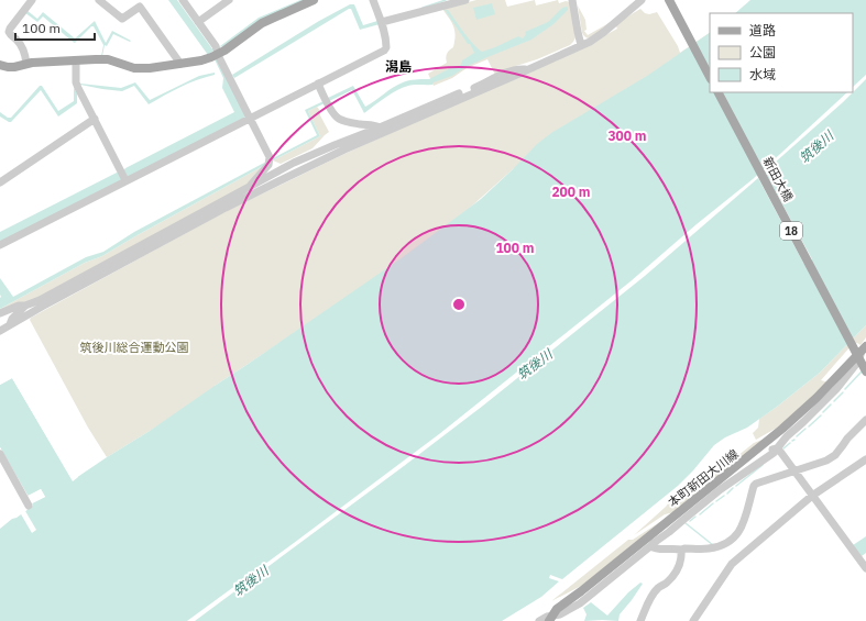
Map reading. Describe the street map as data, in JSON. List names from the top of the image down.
{
  "streets": {
    "main road": ["新田大橋", "18", "本町新田大川線"]
  },
  "districts": ["潟島"],
  "water": ["筑後川"],
  "parks": ["筑後川総合運動公園"],
  "legend": ["道路", "公園", "水域"],
  "scale_bar": "100 m",
  "rings": ["300 m", "200 m", "100 m"]
}
